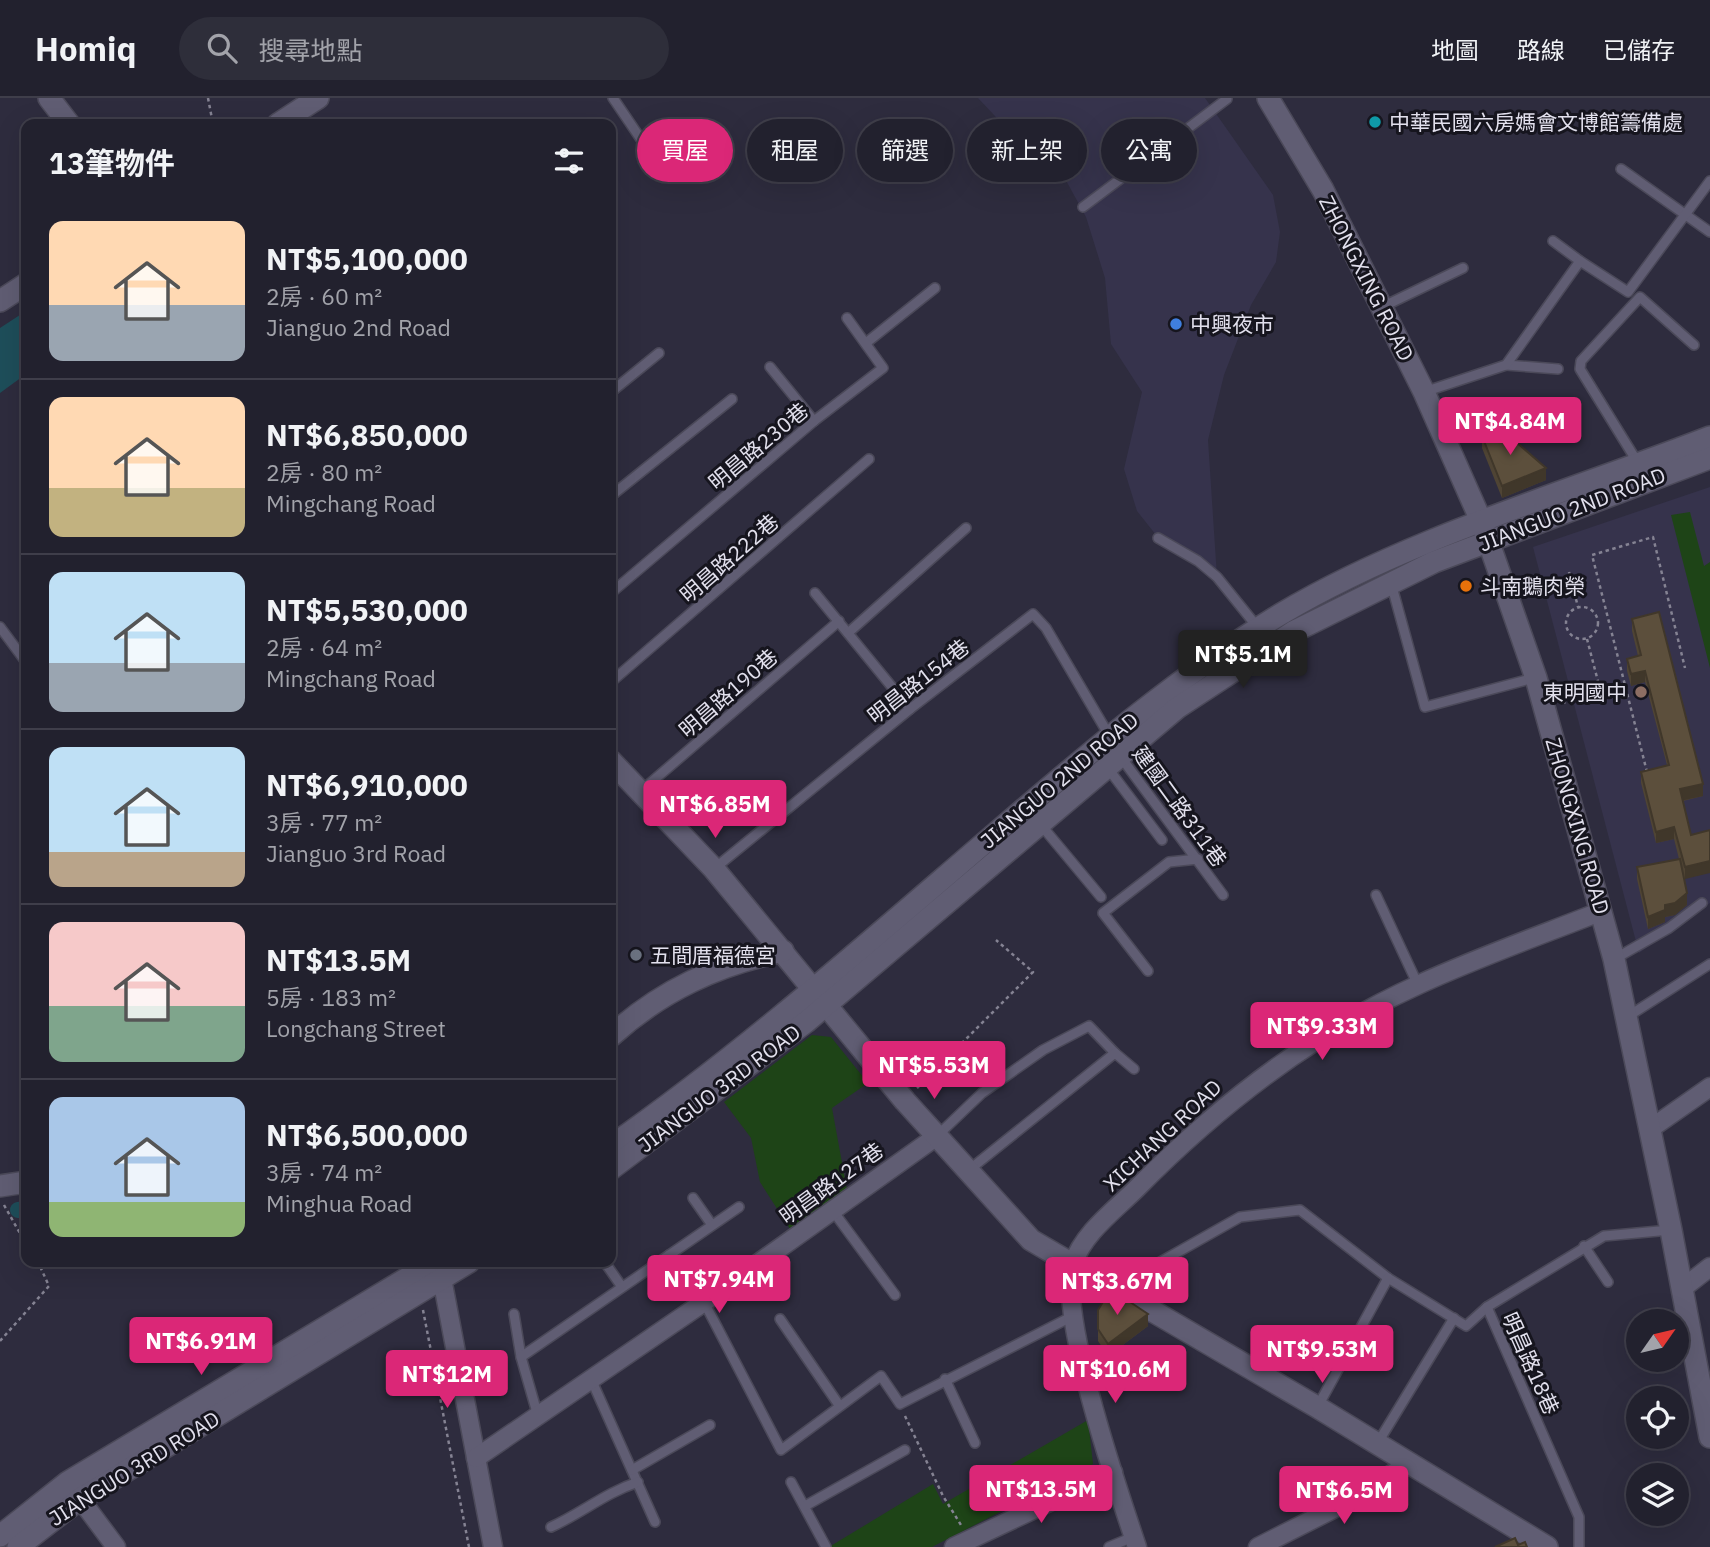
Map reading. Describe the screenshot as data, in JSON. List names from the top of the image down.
{
  "streets": {
    "street": [
      "ZHONGXING ROAD",
      "JIANGUO 2ND ROAD",
      "JIANGUO 3RD ROAD",
      "XICHANG ROAD",
      "明昌路127巷"
    ],
    "lane": [
      "明昌路230巷",
      "明昌路222巷",
      "明昌路154巷",
      "明昌路190巷",
      "建國二路311巷",
      "明昌路18巷"
    ]
  },
  "crossings": [
    ["ZHONGXING ROAD", "JIANGUO 2ND ROAD"],
    ["ZHONGXING ROAD", "XICHANG ROAD"],
    ["ZHONGXING ROAD", "明昌路18巷"],
    ["JIANGUO 2ND ROAD", "明昌路154巷"],
    ["JIANGUO 2ND ROAD", "建國二路311巷"],
    ["JIANGUO 2ND ROAD", "JIANGUO 3RD ROAD"],
    ["明昌路154巷", "建國二路311巷"]
  ],
  "places": [
    "中華民國六房媽會文博館籌備處",
    "中興夜市",
    "斗南鵝肉榮",
    "東明國中",
    "五間厝福德宮"
  ],
  "north": "top right",
  "page": {
    "header": "Homiq",
    "search": "搜尋地點",
    "nav": ["地圖", "路線", "已儲存"],
    "chip": [
      "買屋",
      "租屋",
      "篩選",
      "新上架",
      "公寓"
    ],
    "heading": "13筆物件",
    "list": [
      {
        "name": "NT$5,100,000",
        "note": "2房 · 60 m² · Jianguo 2nd Road"
      },
      {
        "name": "NT$6,850,000",
        "note": "2房 · 80 m² · Mingchang Road"
      },
      {
        "name": "NT$5,530,000",
        "note": "2房 · 64 m² · Mingchang Road"
      },
      {
        "name": "NT$6,910,000",
        "note": "3房 · 77 m² · Jianguo 3rd Road"
      },
      {
        "name": "NT$13.5M",
        "note": "5房 · 183 m² · Longchang Street"
      },
      {
        "name": "NT$6,500,000",
        "note": "3房 · 74 m² · Minghua Road"
      }
    ],
    "price": [
      "NT$4.84M",
      "NT$5.1M",
      "NT$6.85M",
      "NT$9.33M",
      "NT$5.53M",
      "NT$7.94M",
      "NT$3.67M",
      "NT$6.91M",
      "NT$9.53M",
      "NT$10.6M",
      "NT$12M",
      "NT$13.5M",
      "NT$6.5M"
    ]
  }
}
